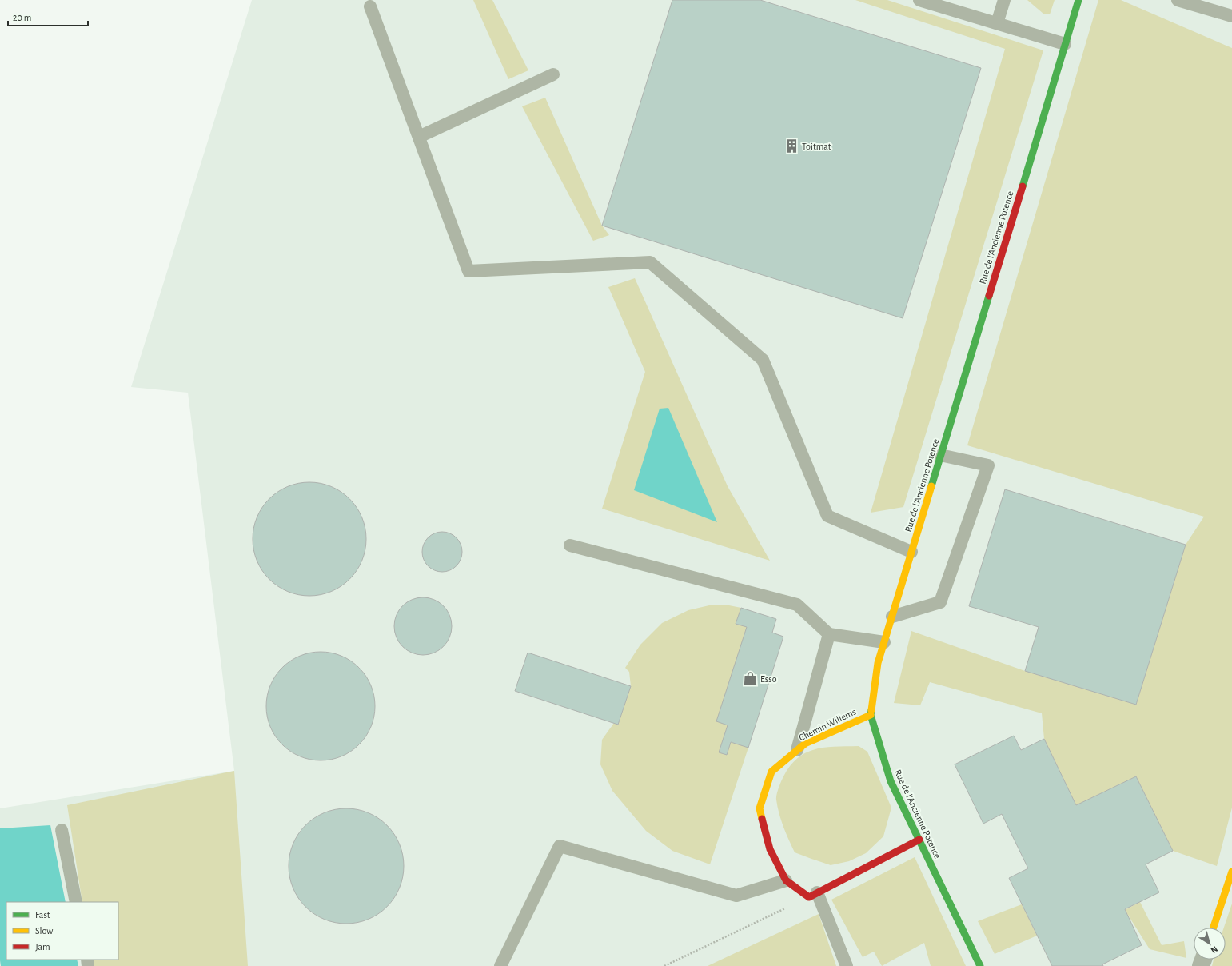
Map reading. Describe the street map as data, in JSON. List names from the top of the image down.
{
  "streets": {
    "street": ["Rue de l'Ancienne Potence", "Chemin Willems"]
  },
  "crossings": [
    ["Rue de l'Ancienne Potence", "Chemin Willems"]
  ],
  "places": {
    "building": ["Toitmat"],
    "shop": ["Esso"]
  },
  "legend": ["Fast", "Slow", "Jam"],
  "scale_bar": "20 m",
  "north": "bottom right"
}
